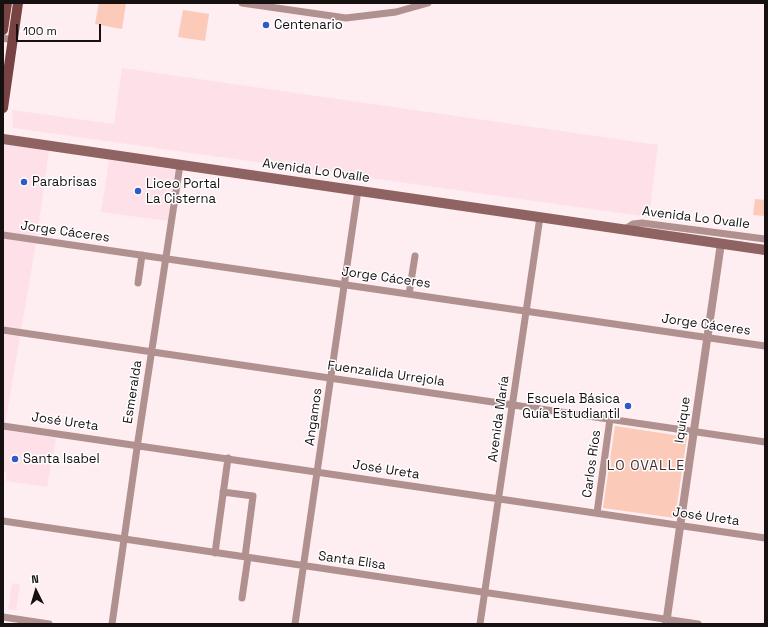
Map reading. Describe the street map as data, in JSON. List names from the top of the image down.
{
  "streets": {
    "main road": ["Avenida Lo Ovalle"],
    "street": [
      "Jorge Cáceres",
      "Fuenzalida Urrejola",
      "Esmeralda",
      "Angamos",
      "Avenida María",
      "Iquique",
      "José Ureta",
      "Carlos Ríos",
      "Santa Elisa"
    ]
  },
  "crossings": [
    ["Avenida Lo Ovalle", "Esmeralda"],
    ["Avenida Lo Ovalle", "Angamos"],
    ["Avenida Lo Ovalle", "Avenida María"],
    ["Avenida Lo Ovalle", "Iquique"],
    ["Jorge Cáceres", "Esmeralda"],
    ["Jorge Cáceres", "Angamos"],
    ["Jorge Cáceres", "Avenida María"],
    ["Jorge Cáceres", "Iquique"],
    ["Fuenzalida Urrejola", "Esmeralda"],
    ["Fuenzalida Urrejola", "Angamos"],
    ["Fuenzalida Urrejola", "Avenida María"],
    ["Fuenzalida Urrejola", "Iquique"],
    ["Fuenzalida Urrejola", "Carlos Ríos"],
    ["Esmeralda", "José Ureta"],
    ["Esmeralda", "Santa Elisa"],
    ["Angamos", "José Ureta"],
    ["Angamos", "Santa Elisa"],
    ["Avenida María", "José Ureta"],
    ["Avenida María", "Santa Elisa"],
    ["Iquique", "José Ureta"],
    ["Iquique", "Santa Elisa"],
    ["José Ureta", "Carlos Ríos"]
  ],
  "districts": ["LO OVALLE"],
  "places": [
    "Centenario",
    "Parabrisas",
    "Liceo Portal La Cisterna",
    "Escuela Básica Guía Estudiantil",
    "Santa Isabel"
  ],
  "scale_bar": "100 m",
  "north": "top"
}
